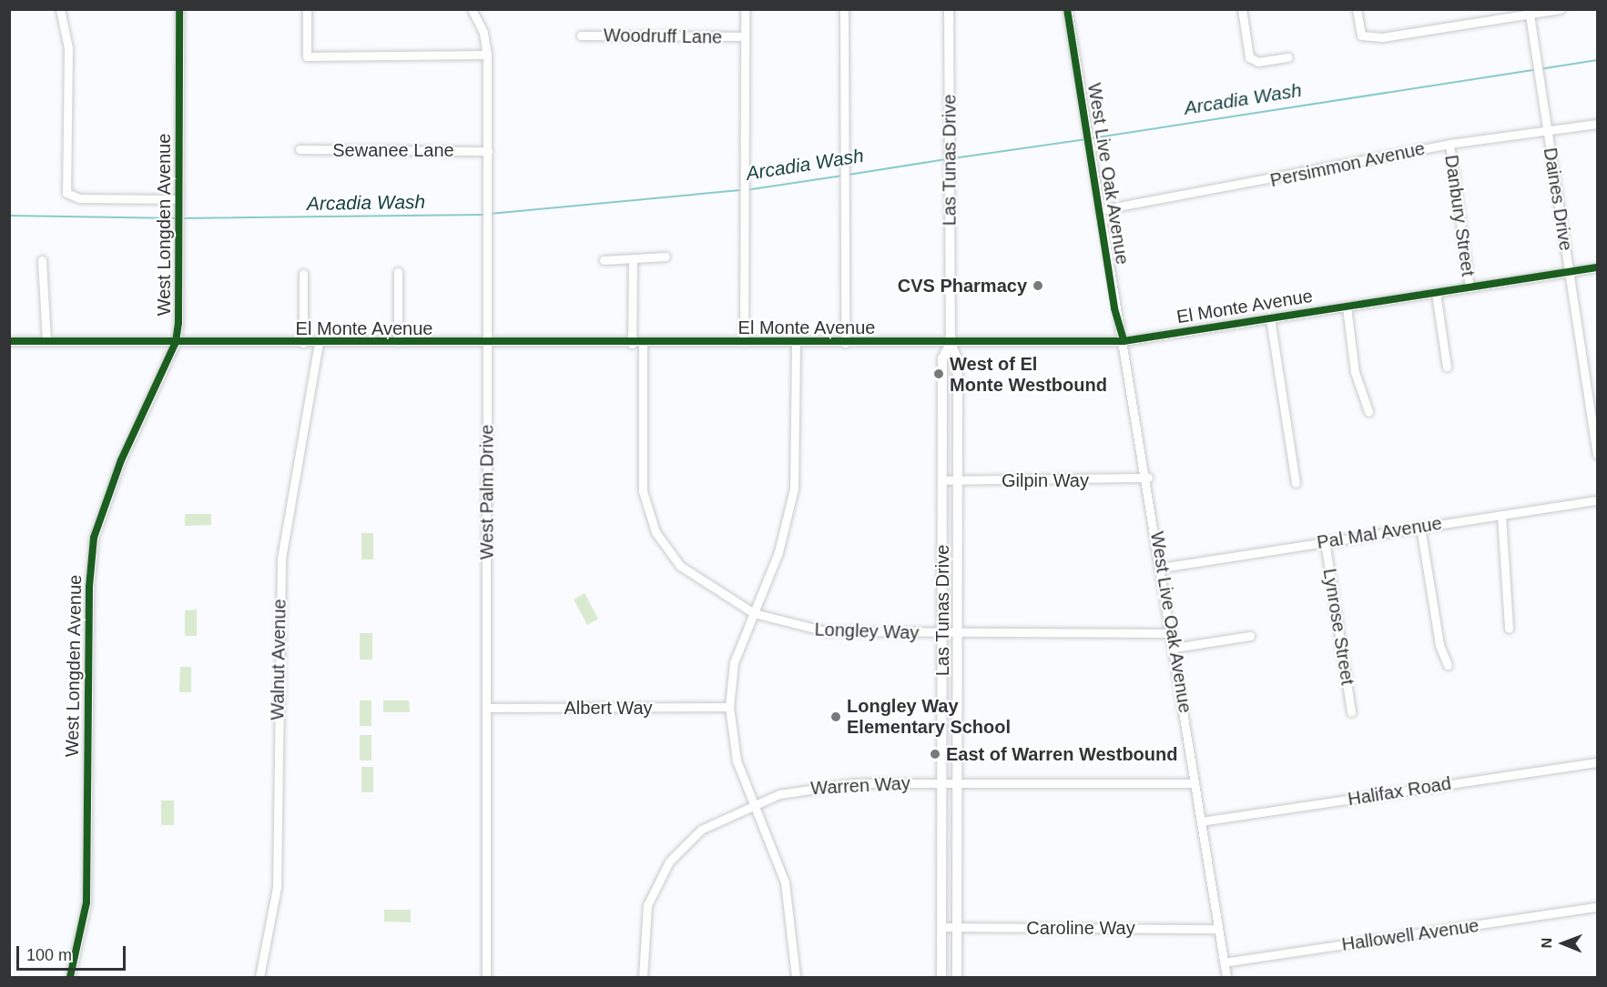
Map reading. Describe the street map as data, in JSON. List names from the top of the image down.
{
  "streets": {
    "main road": ["Las Tunas Drive"],
    "street": [
      "Woodruff Lane",
      "Sewanee Lane",
      "Persimmon Avenue",
      "West Live Oak Avenue",
      "Daines Drive",
      "Danbury Street",
      "West Longden Avenue",
      "El Monte Avenue",
      "Gilpin Way",
      "West Palm Drive",
      "Pal Mal Avenue",
      "Lynrose Street",
      "Longley Way",
      "Walnut Avenue",
      "Albert Way",
      "Warren Way",
      "Halifax Road",
      "Caroline Way",
      "Hallowell Avenue"
    ]
  },
  "crossings": [
    ["Sewanee Lane", "West Palm Drive"],
    ["Las Tunas Drive", "El Monte Avenue"],
    ["Las Tunas Drive", "Gilpin Way"],
    ["Las Tunas Drive", "Longley Way"],
    ["Las Tunas Drive", "Warren Way"],
    ["Las Tunas Drive", "Caroline Way"],
    ["Persimmon Avenue", "West Live Oak Avenue"],
    ["Persimmon Avenue", "Daines Drive"],
    ["Persimmon Avenue", "Danbury Street"],
    ["West Live Oak Avenue", "El Monte Avenue"],
    ["West Live Oak Avenue", "Gilpin Way"],
    ["West Live Oak Avenue", "Pal Mal Avenue"],
    ["West Live Oak Avenue", "Longley Way"],
    ["West Live Oak Avenue", "Warren Way"],
    ["West Live Oak Avenue", "Halifax Road"],
    ["West Live Oak Avenue", "Caroline Way"],
    ["West Live Oak Avenue", "Hallowell Avenue"],
    ["Daines Drive", "El Monte Avenue"],
    ["Danbury Street", "El Monte Avenue"],
    ["West Longden Avenue", "El Monte Avenue"],
    ["El Monte Avenue", "West Palm Drive"],
    ["El Monte Avenue", "Longley Way"],
    ["El Monte Avenue", "Walnut Avenue"],
    ["West Palm Drive", "Albert Way"],
    ["Pal Mal Avenue", "Lynrose Street"]
  ],
  "water": ["Arcadia Wash"],
  "places": [
    "CVS Pharmacy",
    "West of El Monte Westbound",
    "Longley Way Elementary School",
    "East of Warren Westbound"
  ],
  "scale_bar": "100 m",
  "north": "left"
}
